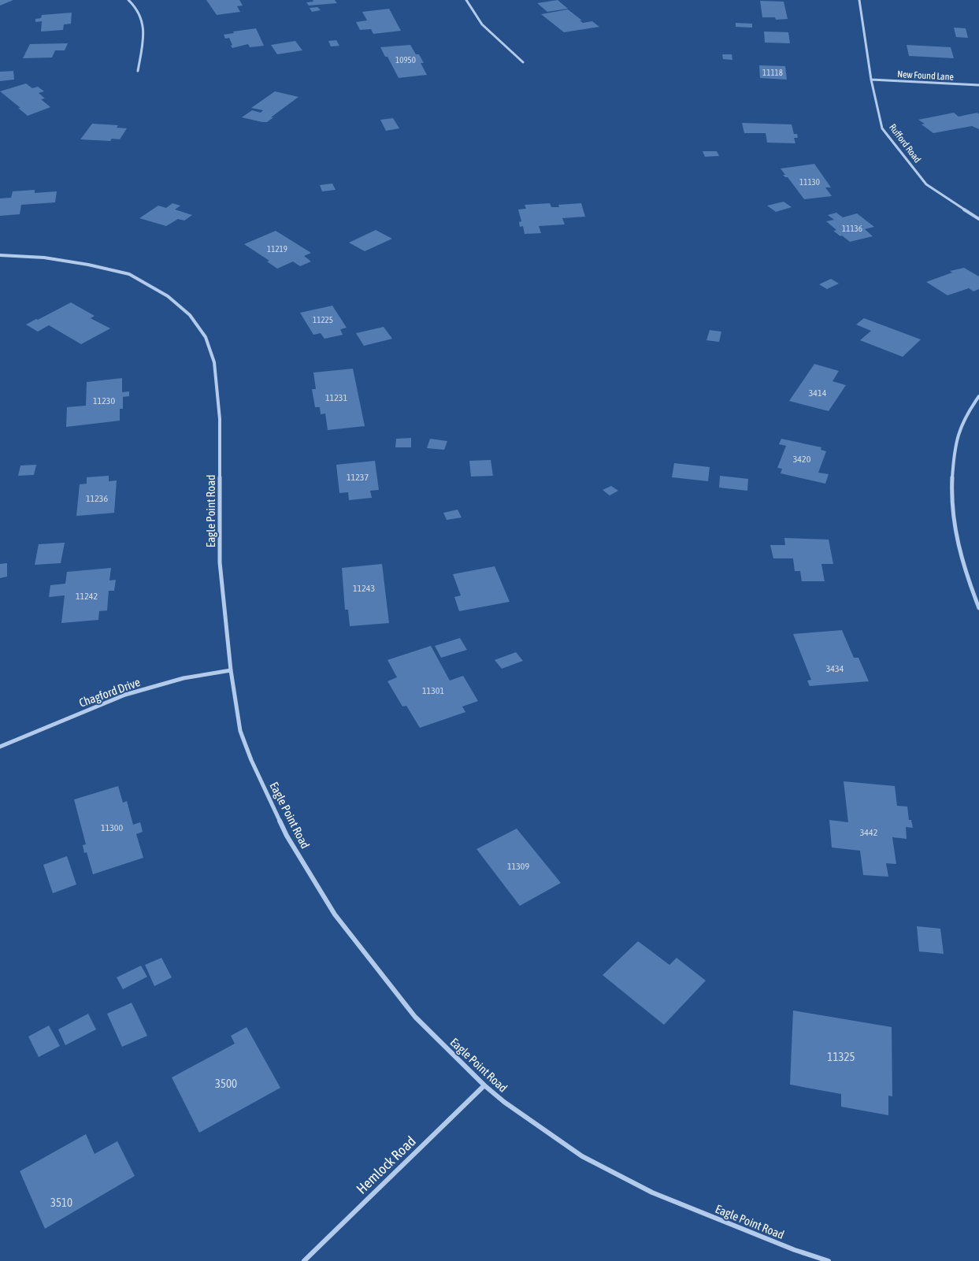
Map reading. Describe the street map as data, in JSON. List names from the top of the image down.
{
  "streets": {
    "street": [
      "New Found Lane",
      "Rufford Road",
      "Eagle Point Road",
      "Chagford Drive",
      "Hemlock Road"
    ]
  },
  "crossings": [
    ["New Found Lane", "Rufford Road"],
    ["Eagle Point Road", "Chagford Drive"],
    ["Eagle Point Road", "Hemlock Road"]
  ],
  "house_numbers": [
    "10950",
    "11118",
    "11130",
    "11136",
    "11219",
    "11225",
    "3414",
    "11231",
    "11230",
    "3420",
    "11237",
    "11236",
    "11243",
    "11242",
    "3434",
    "11301",
    "11300",
    "3442",
    "11309",
    "11325",
    "3500",
    "3510"
  ]
}
